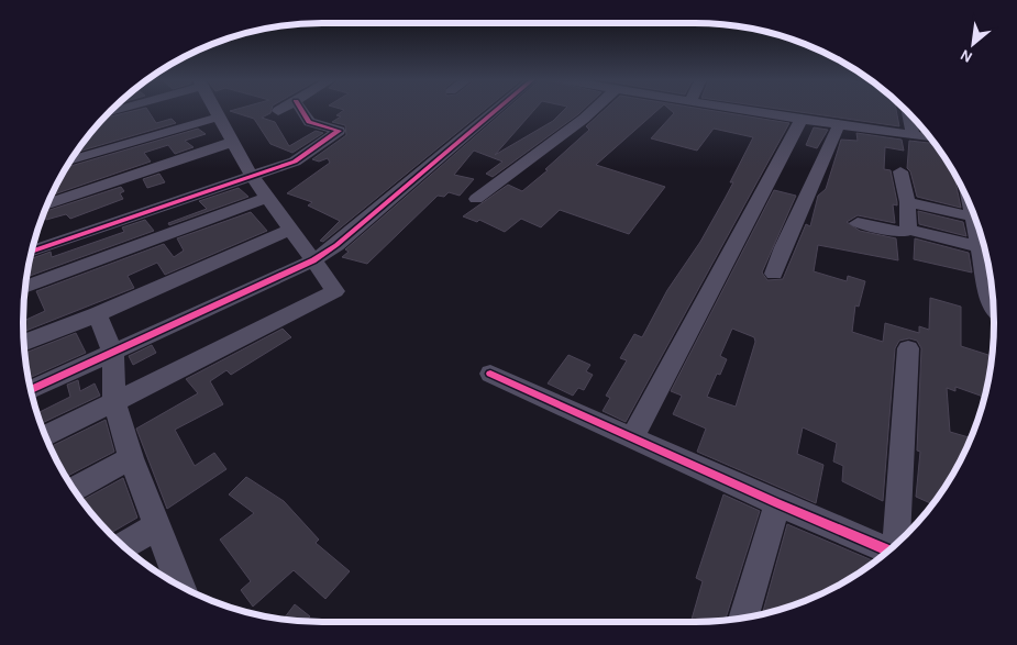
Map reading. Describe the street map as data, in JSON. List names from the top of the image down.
{
  "north": "bottom left"
}
